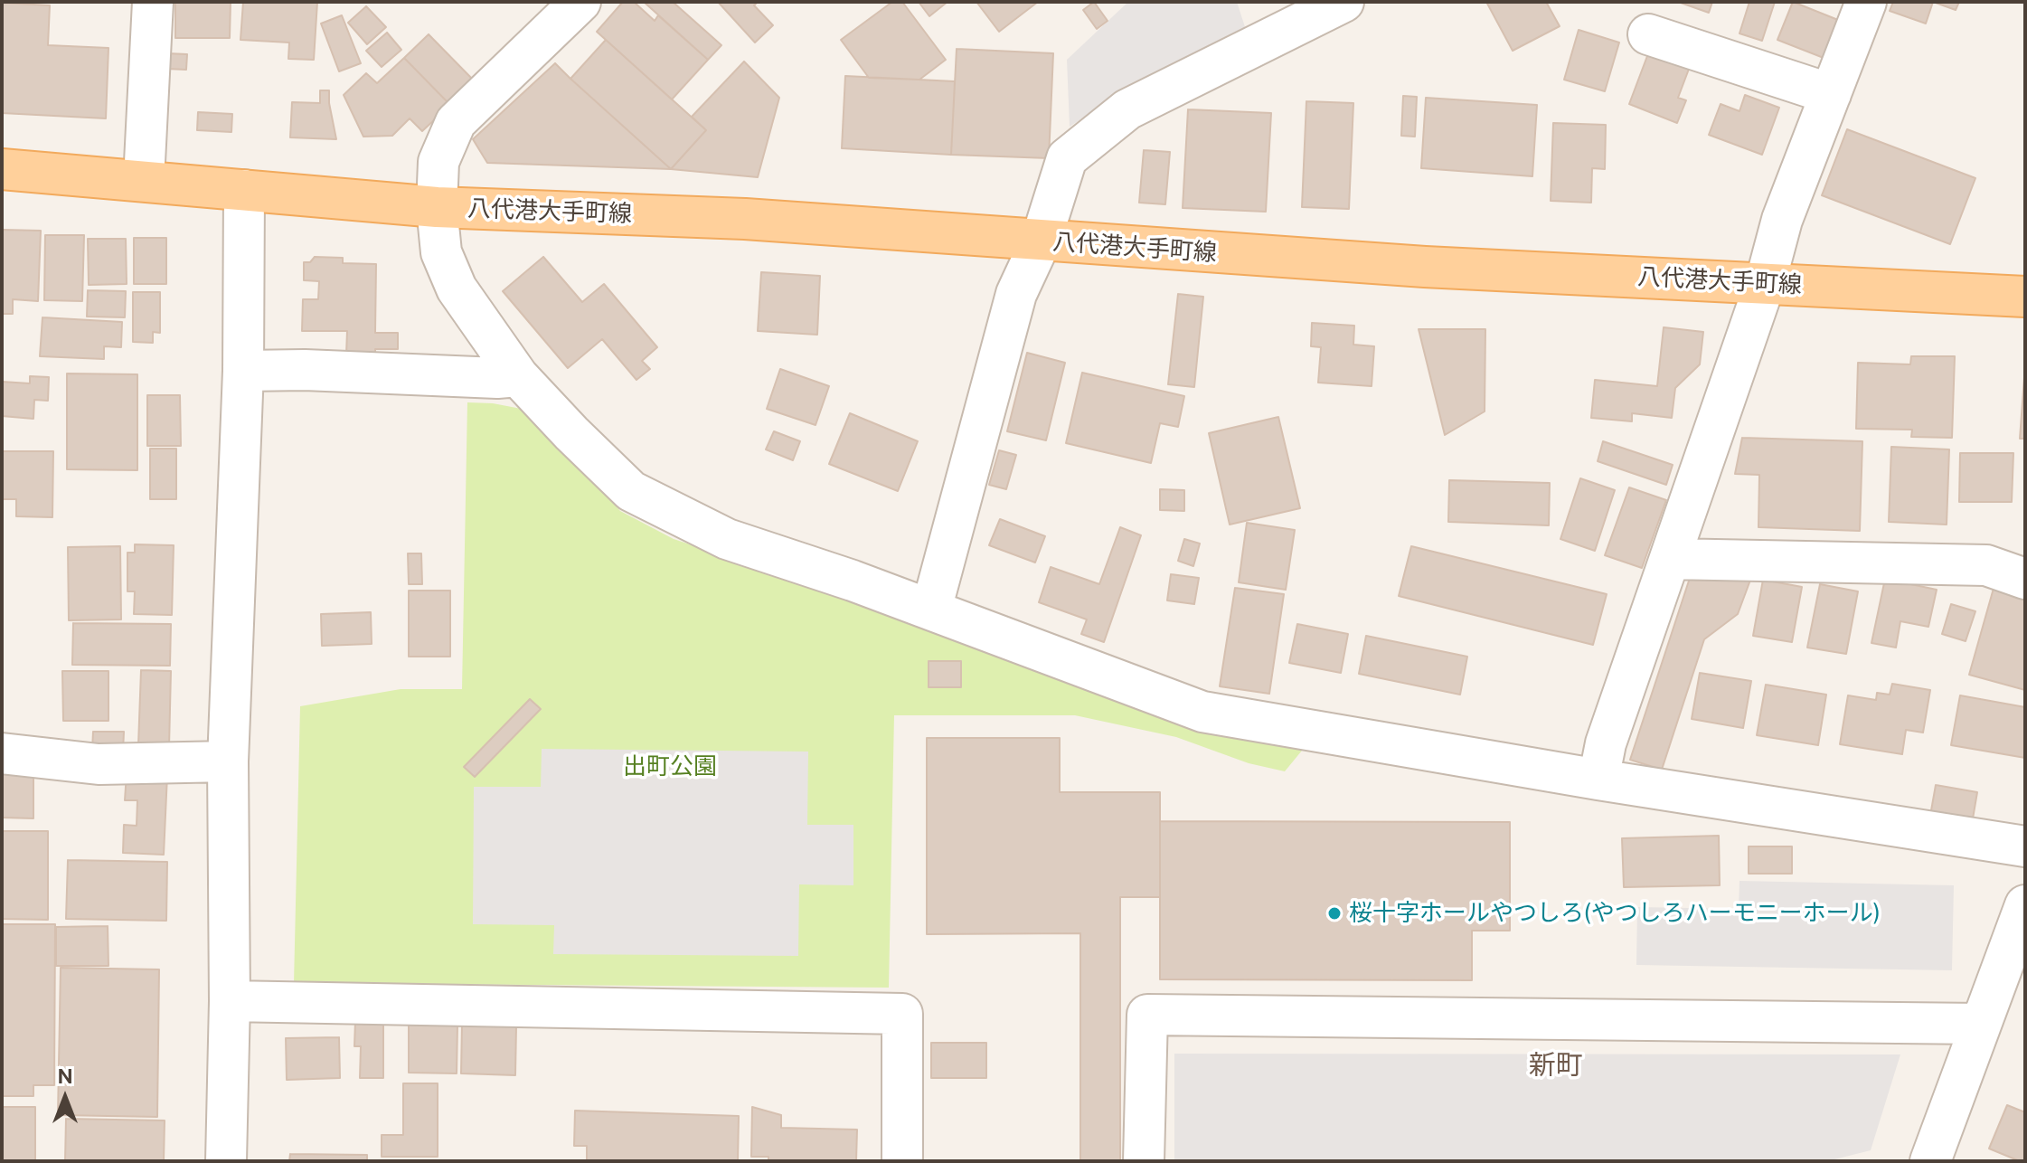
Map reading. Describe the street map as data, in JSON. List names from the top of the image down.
{
  "streets": {
    "main road": ["八代港大手町線"]
  },
  "districts": ["新町"],
  "parks": ["出町公園"],
  "places": ["桜十字ホールやつしろ(やつしろハーモニーホール)"],
  "north": "top"
}
